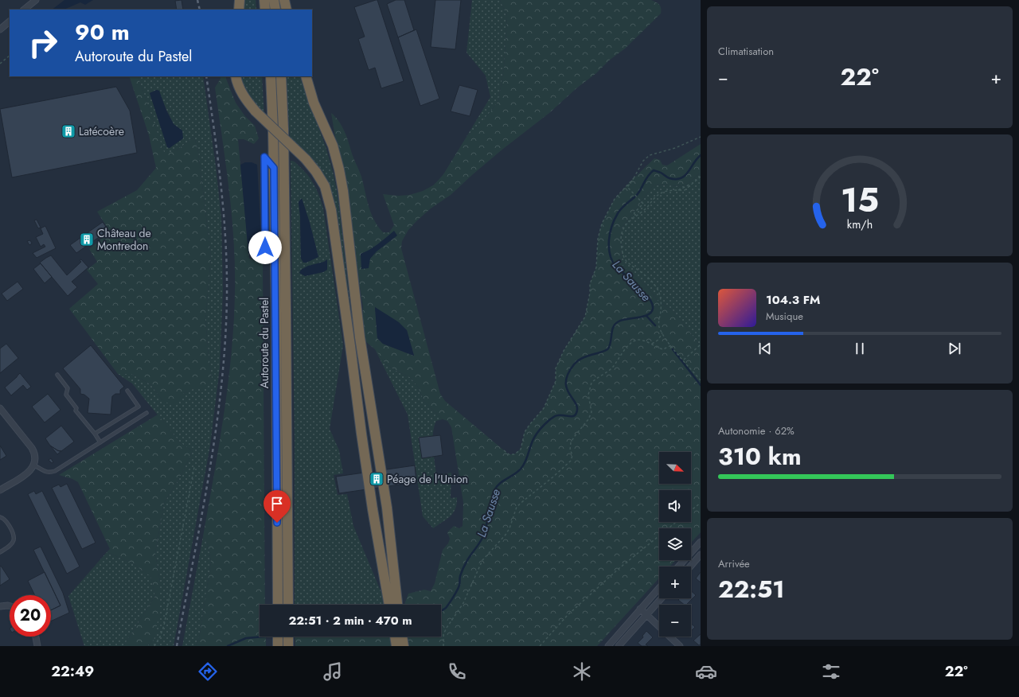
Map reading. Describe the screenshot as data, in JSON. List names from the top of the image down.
{
  "streets": {
    "highway": ["Autoroute du Pastel"]
  },
  "water": ["La Sausse"],
  "places": {
    "building": ["Latécoère", "Château de Montredon", "Péage de l'Union"]
  },
  "north": "bottom right",
  "page": {
    "tile": [
      "Climatisation",
      ["Autonomie · 62%", "310 km"],
      ["Arrivée", "22:51"]
    ],
    "turn": ["90 m", "Autoroute du Pastel"],
    "heat": ["−", "22°", "+"],
    "song": ["104.3 FM", "Musique"],
    "map_buttons": ["+", "−"],
    "limit": "20",
    "trip": "22:51 · 2 min · 470 m",
    "tabs": ["22:49", "22°"],
    "gauge": ["15", "km/h"]
  }
}
